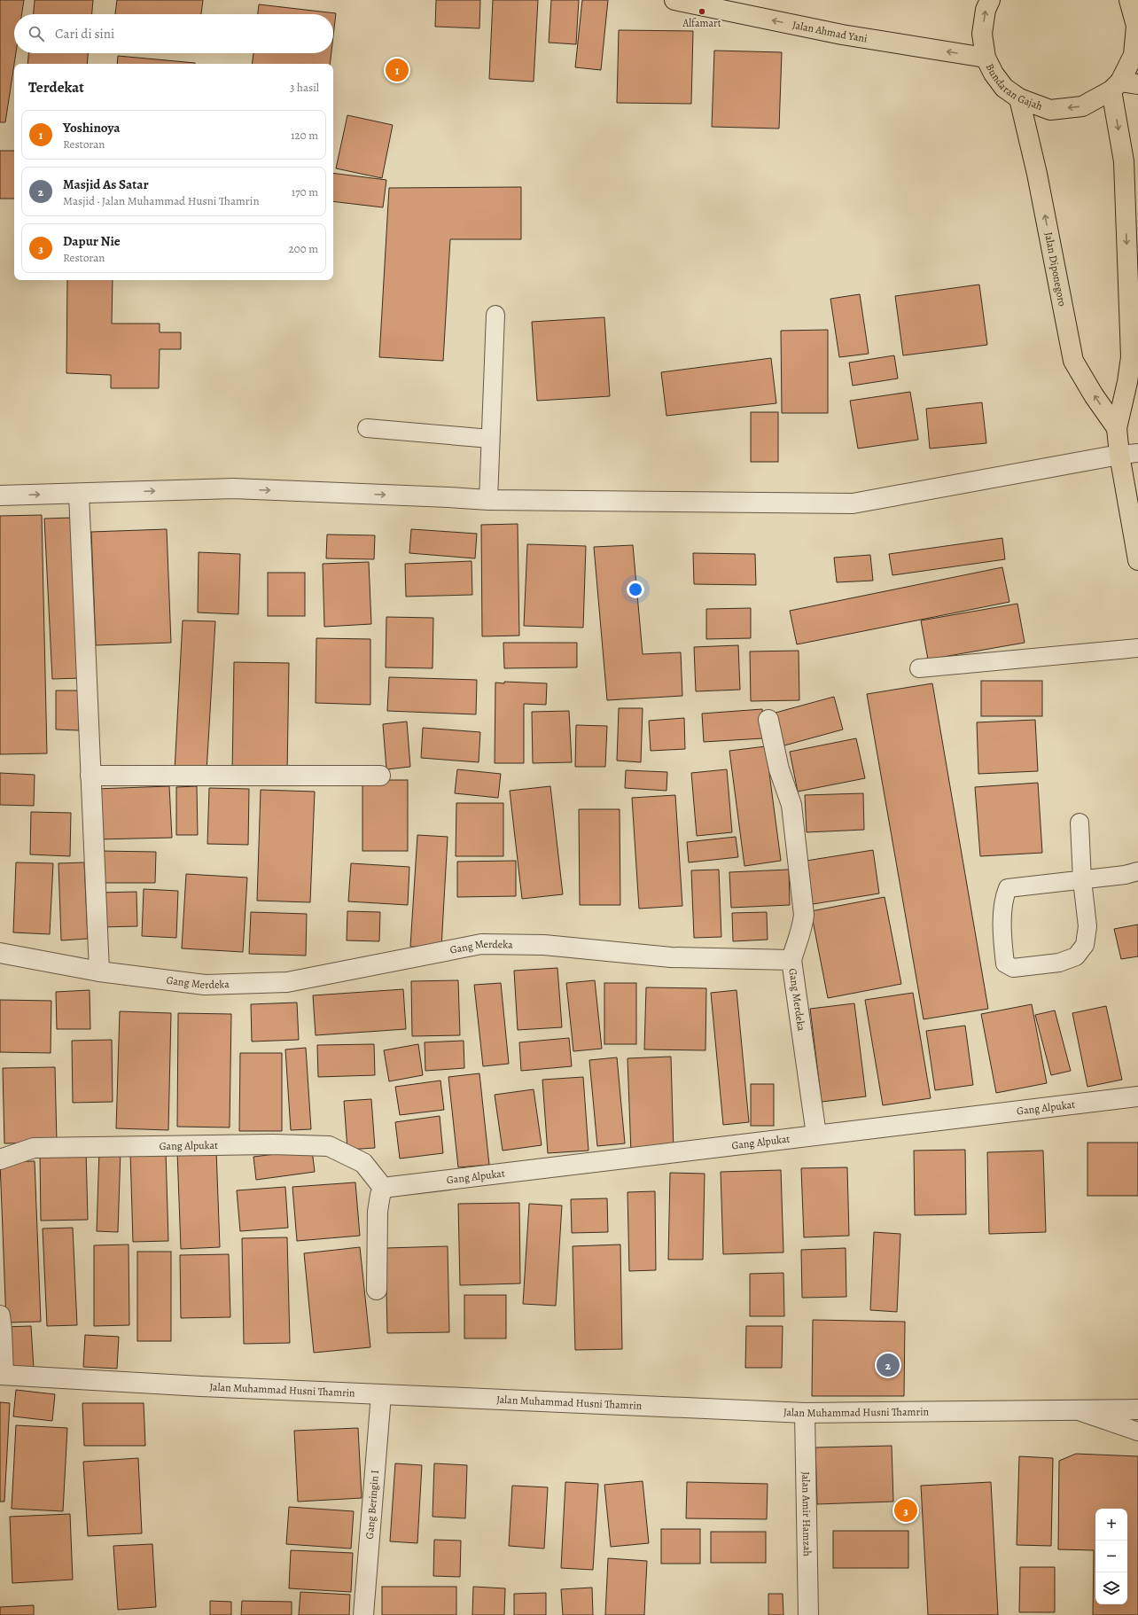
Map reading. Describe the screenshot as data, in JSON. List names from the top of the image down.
{
  "streets": {
    "main road": ["Jalan Ahmad Yani", "Bundaran Gajah", "Jalan Diponegoro"],
    "street": [
      "Gang Merdeka",
      "Gang Alpukat",
      "Jalan Muhammad Husni Thamrin",
      "Gang Beringin I",
      "Jalan Amir Hamzah"
    ]
  },
  "crossings": [
    ["Jalan Ahmad Yani", "Bundaran Gajah"],
    ["Bundaran Gajah", "Jalan Diponegoro"],
    ["Gang Merdeka", "Gang Alpukat"],
    ["Jalan Muhammad Husni Thamrin", "Gang Beringin I"],
    ["Jalan Muhammad Husni Thamrin", "Jalan Amir Hamzah"]
  ],
  "one_way": ["Jalan Ahmad Yani"],
  "places": ["Alfamart"],
  "page": {
    "search": "Cari di sini",
    "pins": ["1", "2", "3"],
    "heading": ["Terdekat", "3 hasil"],
    "list": [
      {
        "mark": "1",
        "name": "Yoshinoya",
        "note": "Restoran",
        "value": "120 m"
      },
      {
        "mark": "2",
        "name": "Masjid As Satar",
        "note": "Masjid · Jalan Muhammad Husni Thamrin",
        "value": "170 m"
      },
      {
        "mark": "3",
        "name": "Dapur Nie",
        "note": "Restoran",
        "value": "200 m"
      }
    ],
    "map_buttons": ["+", "−"]
  }
}
